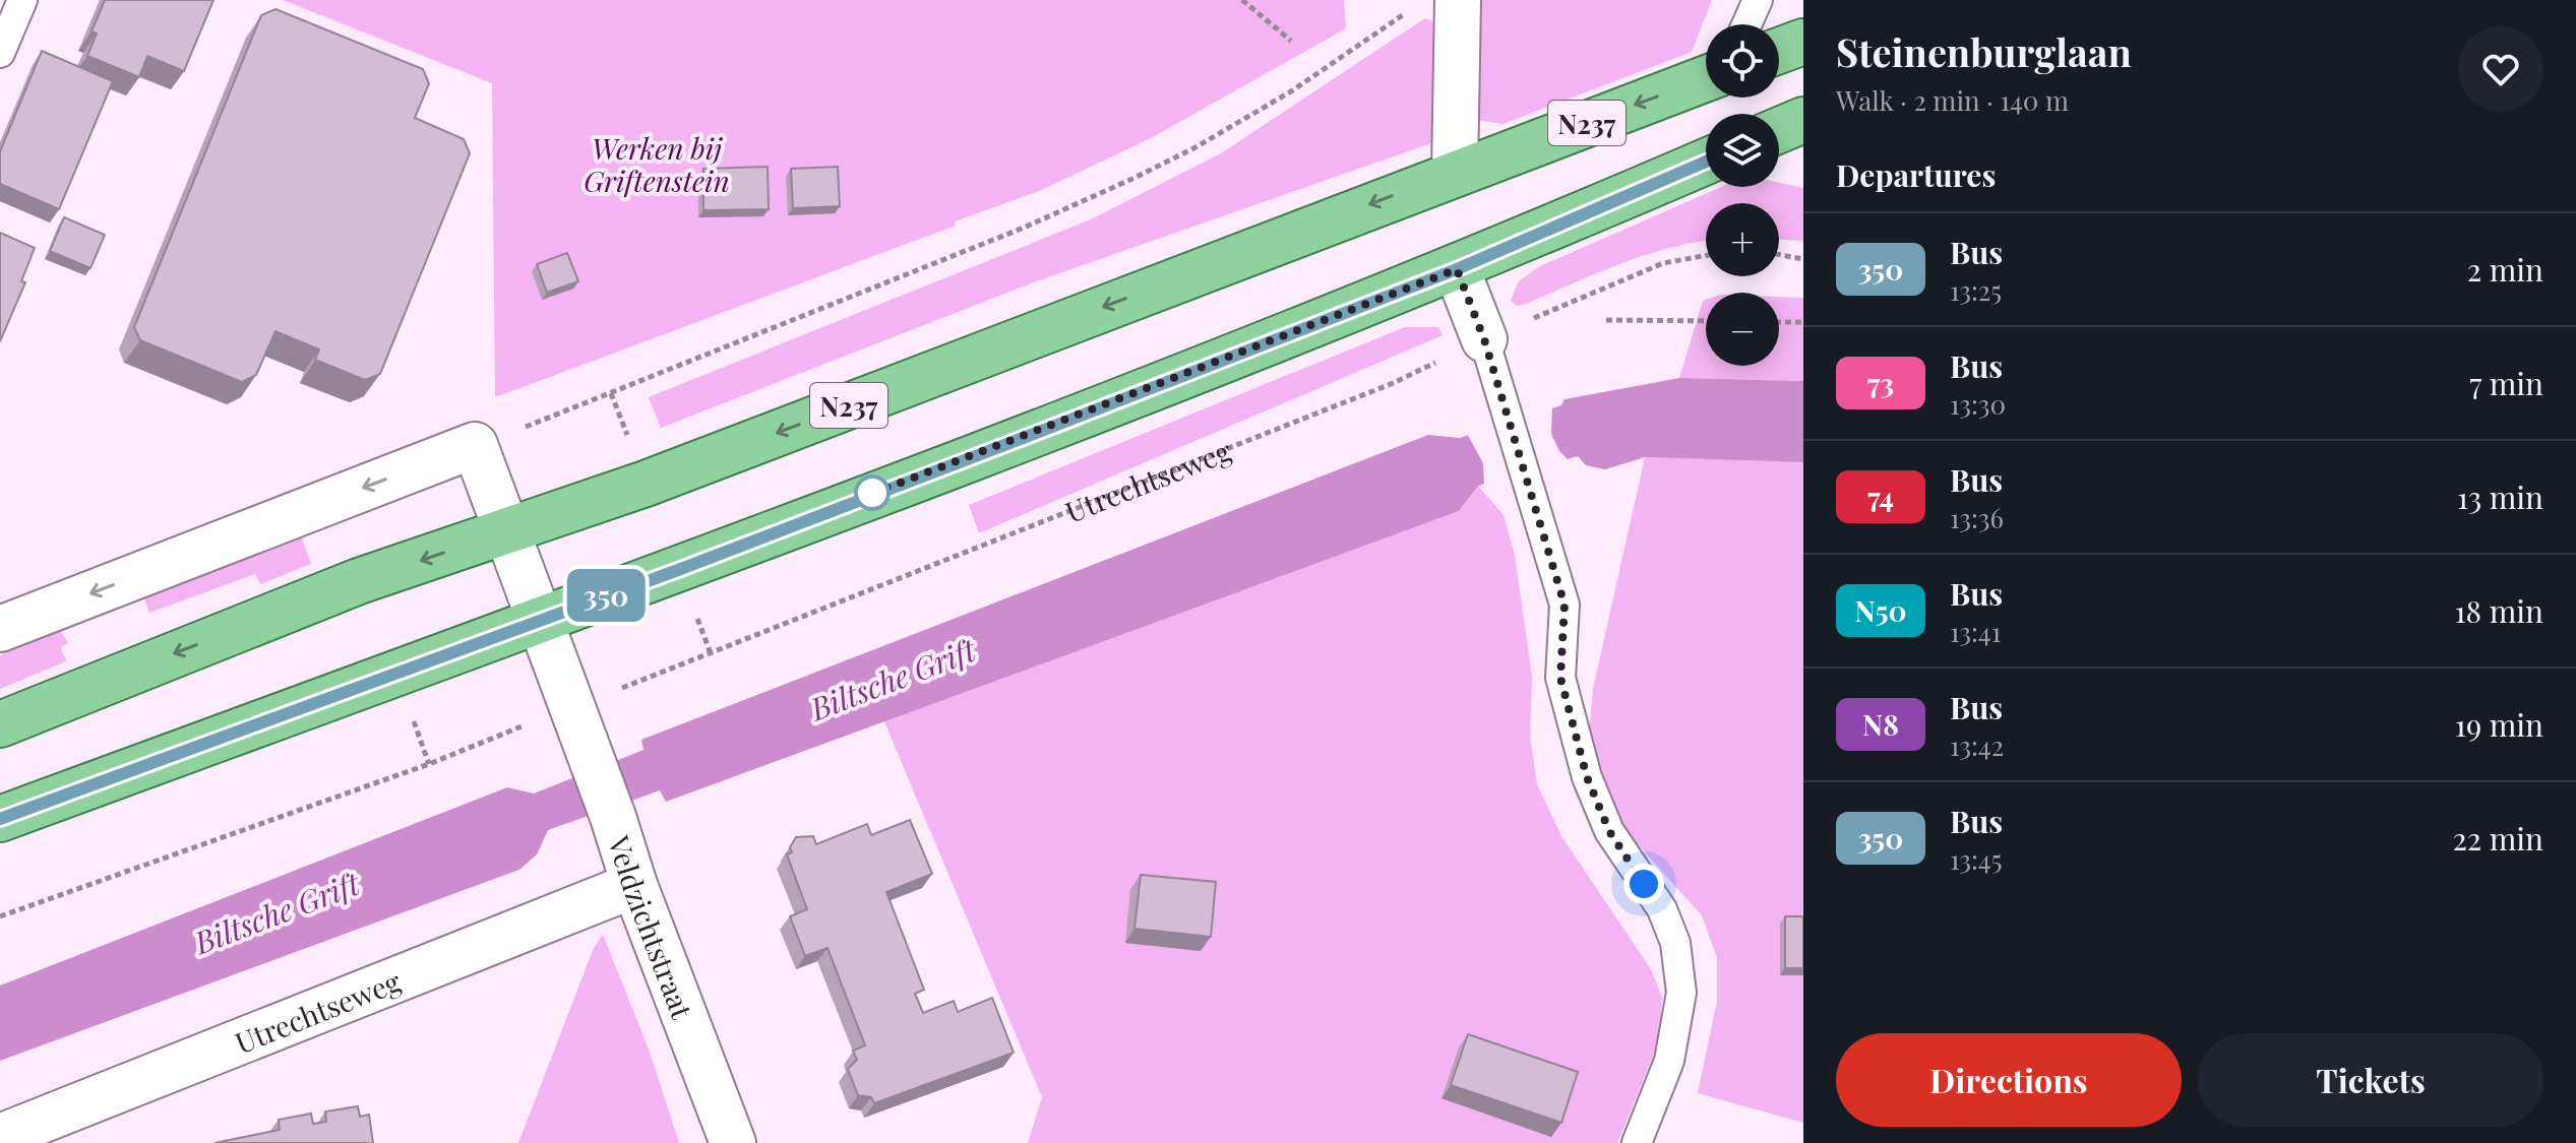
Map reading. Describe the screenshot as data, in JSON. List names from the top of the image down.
{
  "streets": {
    "main road": ["N237"],
    "street": ["Utrechtseweg", "Veldzichtstraat"]
  },
  "crossings": [
    ["Utrechtseweg", "Veldzichtstraat"]
  ],
  "water": ["Biltsche Grift"],
  "parks": ["Werken bij Griftenstein"],
  "lines": ["bus line 350"],
  "page": {
    "on_map": "350",
    "heading": [
      ["Steinenburglaan", "Walk · 2 min · 140 m"],
      "Departures"
    ],
    "map_buttons": ["+", "−"],
    "list": [
      {
        "mark": "350",
        "name": "Bus",
        "note": "13:25",
        "value": "2 min"
      },
      {
        "mark": "73",
        "name": "Bus",
        "note": "13:30",
        "value": "7 min"
      },
      {
        "mark": "74",
        "name": "Bus",
        "note": "13:36",
        "value": "13 min"
      },
      {
        "mark": "N50",
        "name": "Bus",
        "note": "13:41",
        "value": "18 min"
      },
      {
        "mark": "N8",
        "name": "Bus",
        "note": "13:42",
        "value": "19 min"
      },
      {
        "mark": "350",
        "name": "Bus",
        "note": "13:45",
        "value": "22 min"
      }
    ],
    "buttons": ["Directions", "Tickets"]
  }
}
